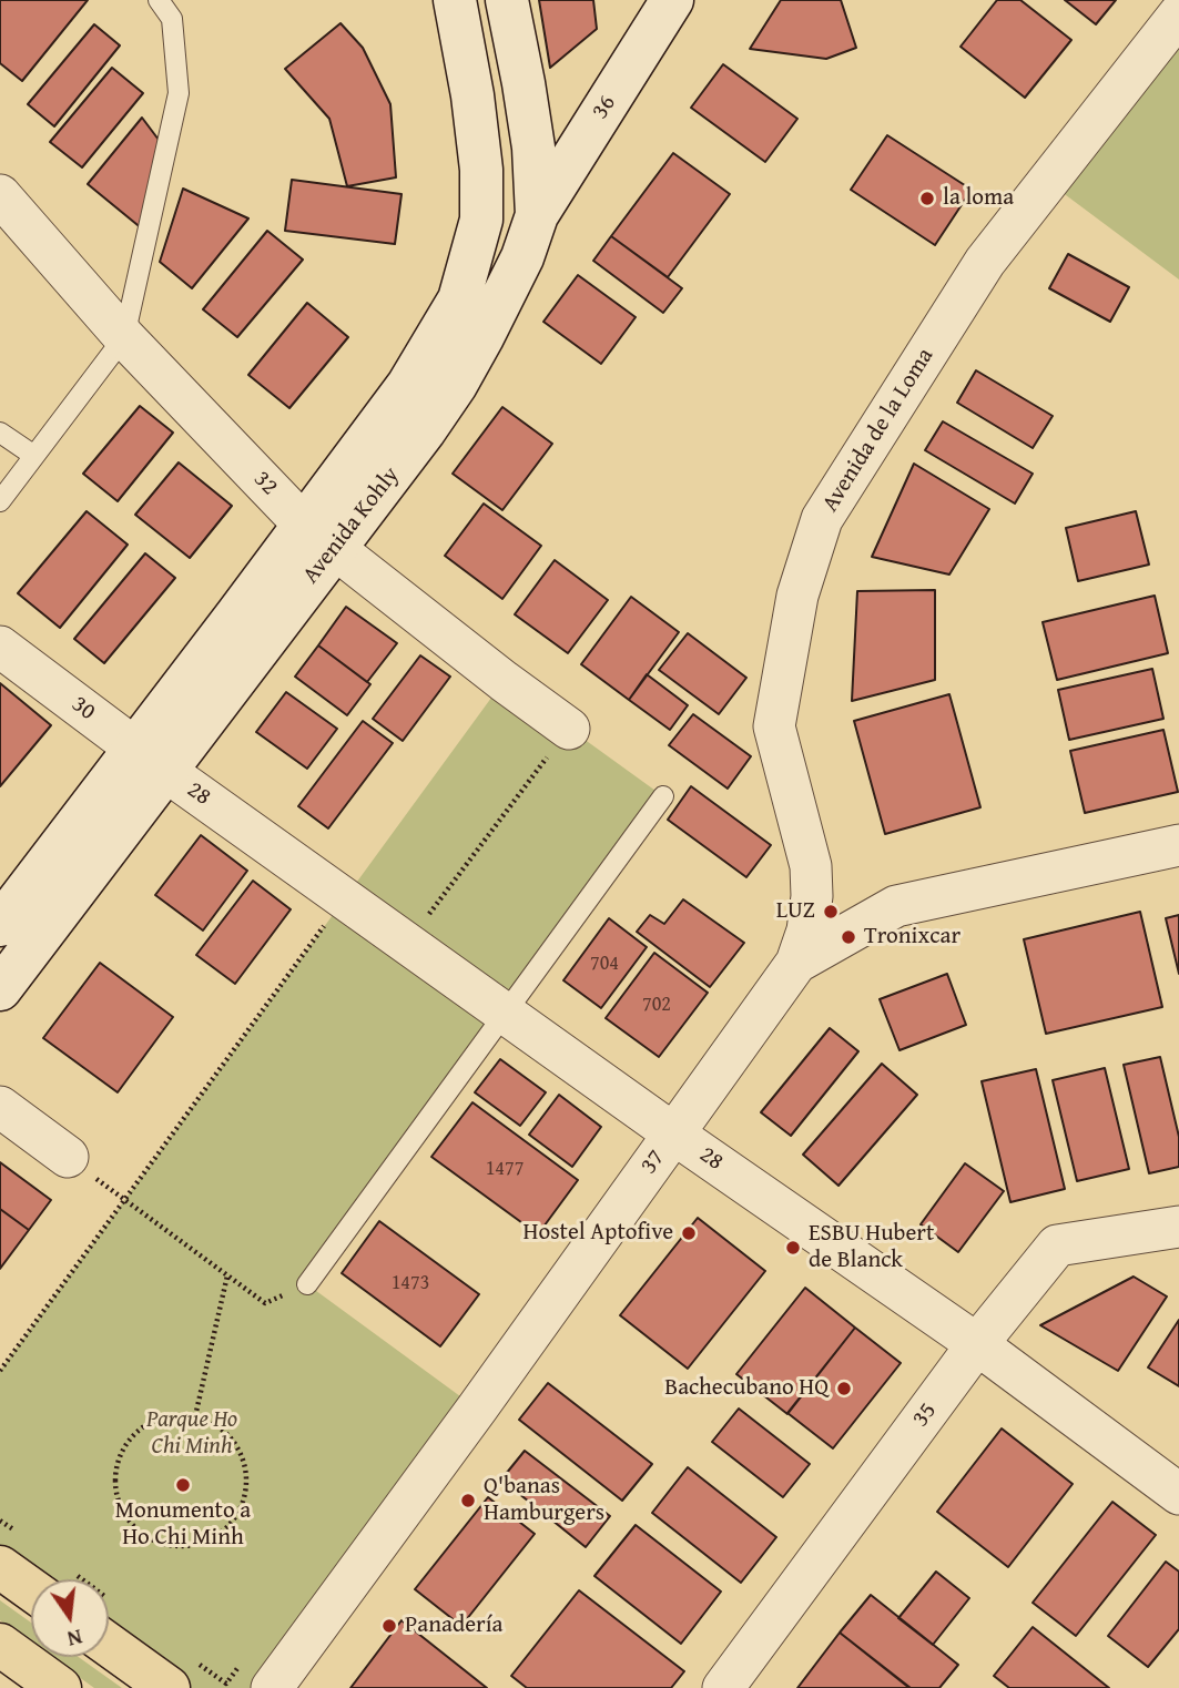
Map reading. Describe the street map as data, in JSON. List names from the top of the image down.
{
  "streets": {
    "street": [
      "36",
      "Avenida de la Loma",
      "32",
      "Avenida Kohly",
      "30",
      "28",
      "37",
      "35"
    ]
  },
  "crossings": [
    ["36", "Avenida Kohly"],
    ["Avenida de la Loma", "37"],
    ["32", "Avenida Kohly"],
    ["Avenida Kohly", "30"],
    ["Avenida Kohly", "28"],
    ["30", "28"],
    ["28", "37"],
    ["28", "35"]
  ],
  "parks": ["Parque Ho Chi Minh"],
  "places": [
    "la loma",
    "LUZ",
    "Tronixcar",
    "Hostel Aptofive",
    "ESBU Hubert de Blanck",
    "Bachecubano HQ",
    "Monumento a Ho Chi Minh",
    "Q'banas Hamburgers",
    "Panadería"
  ],
  "house_numbers": [
    "704",
    "702",
    "1477",
    "1473"
  ],
  "north": "bottom"
}
